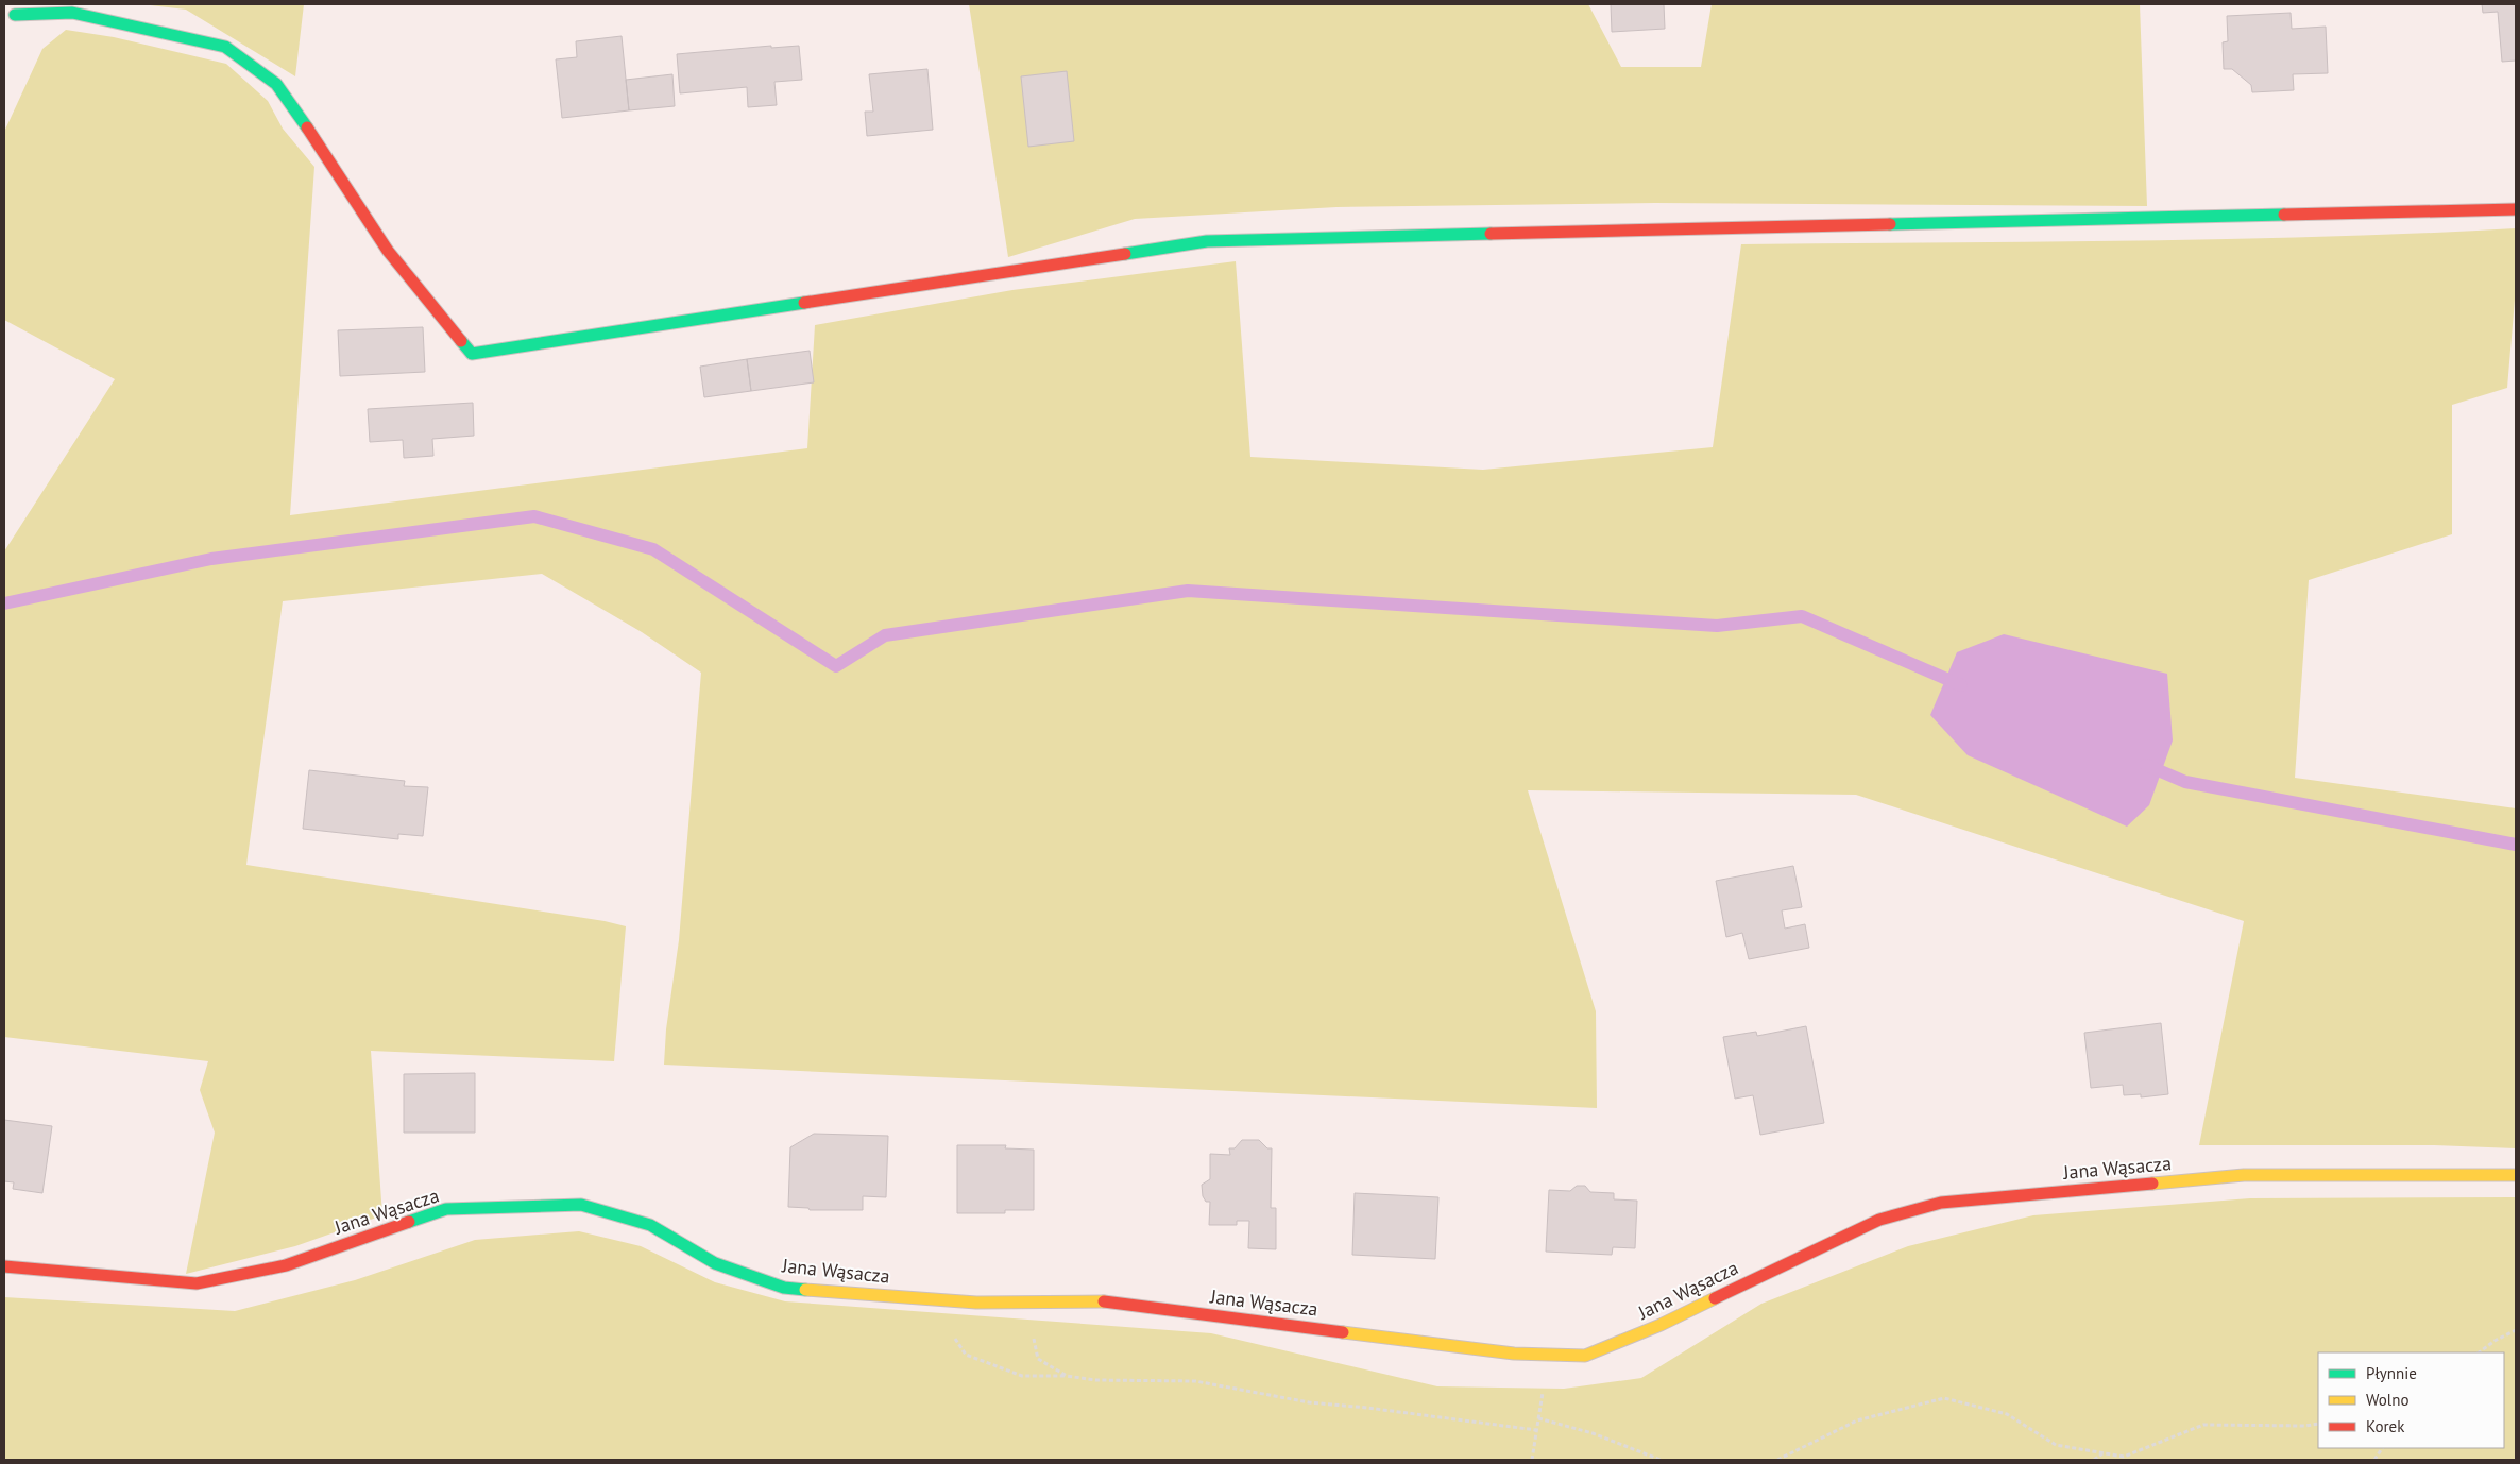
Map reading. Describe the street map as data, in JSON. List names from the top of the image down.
{
  "streets": {
    "street": ["Jana Wąsacza"]
  },
  "legend": ["Płynnie", "Wolno", "Korek"]
}
